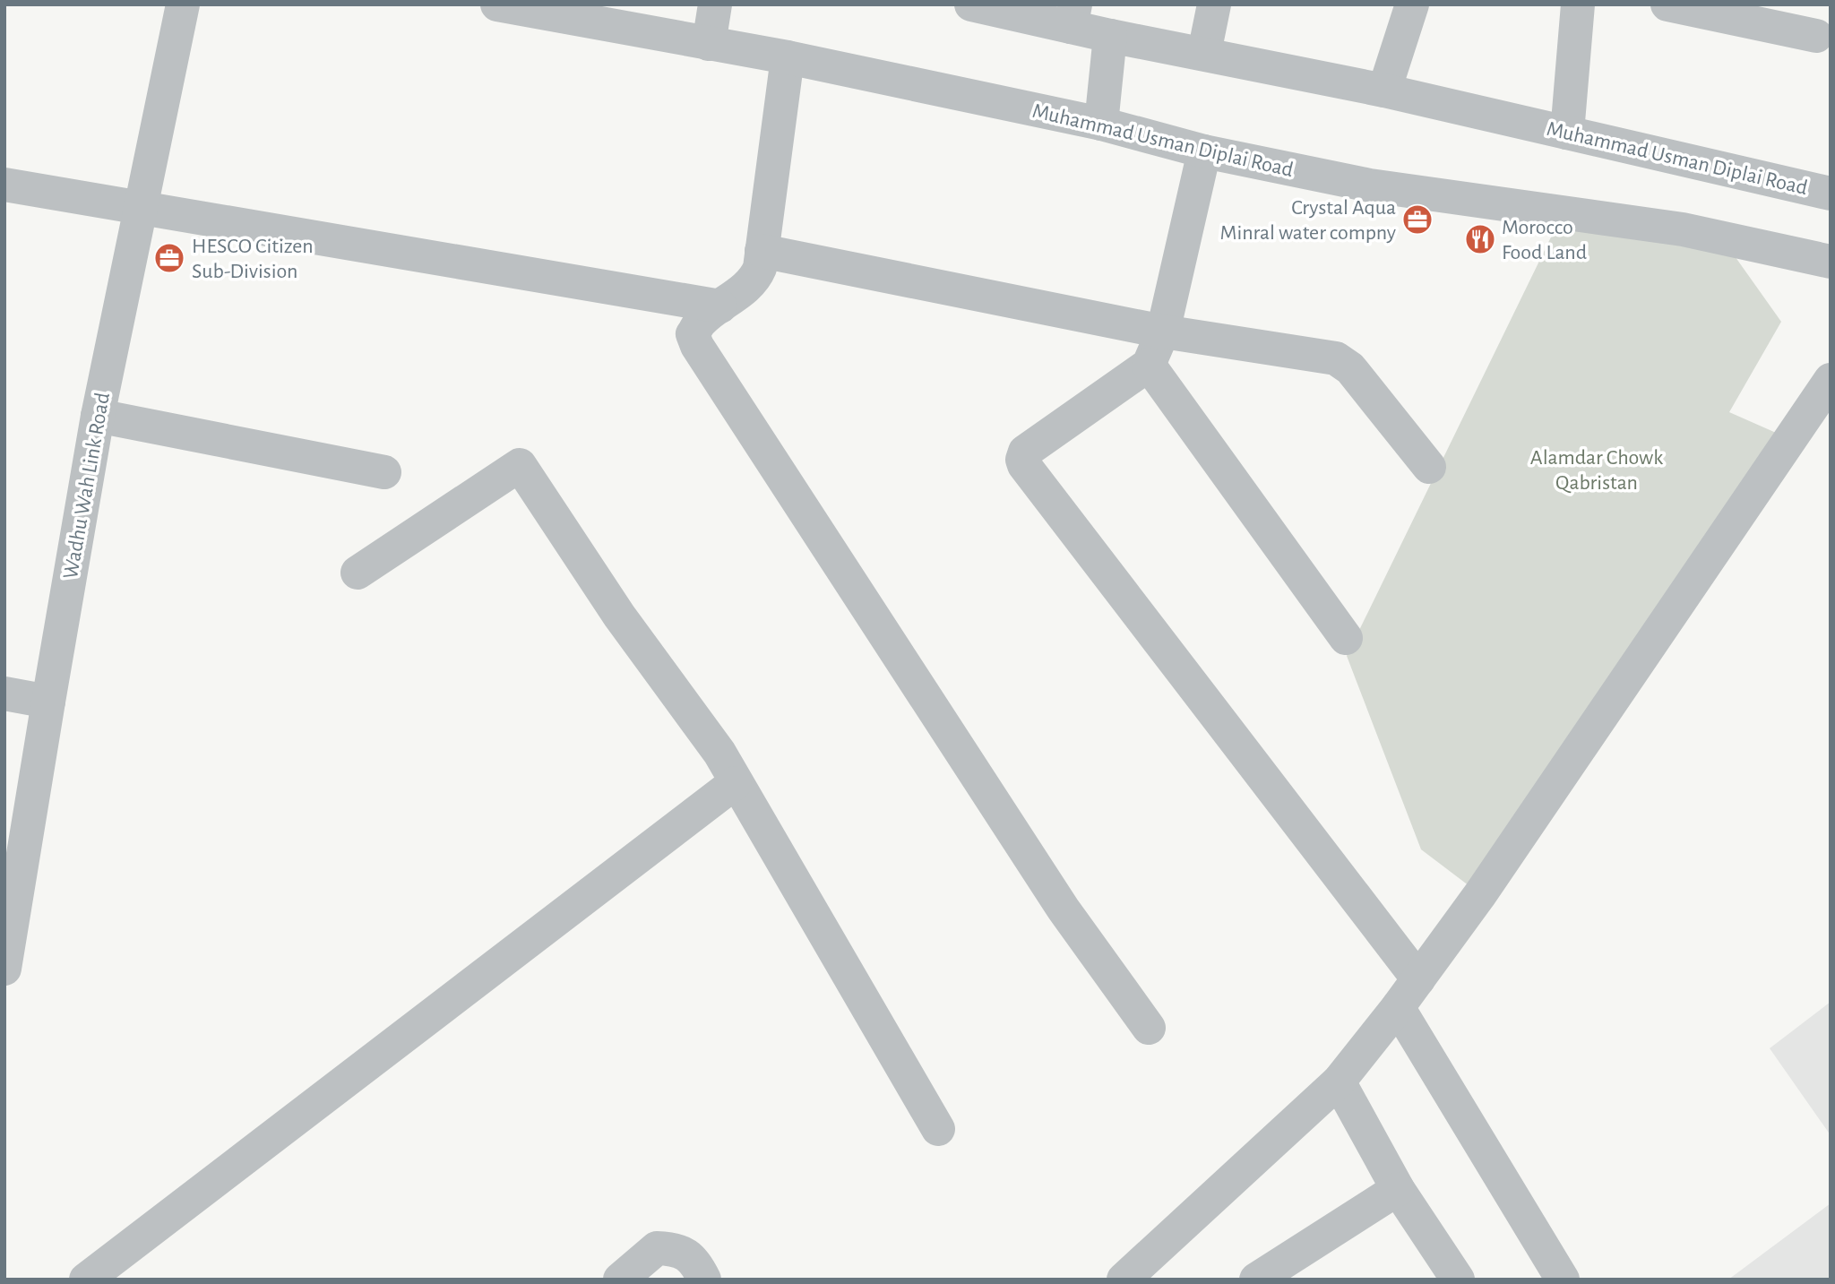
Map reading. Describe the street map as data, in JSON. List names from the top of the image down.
{
  "streets": {
    "street": ["Muhammad Usman Diplai Road", "Wadhu Wah Link Road"]
  },
  "parks": ["Alamdar Chowk Qabristan"],
  "places": {
    "office": ["Crystal Aqua Minral water compny", "HESCO Citizen Sub-Division"],
    "restaurant": ["Morocco Food Land"]
  }
}
